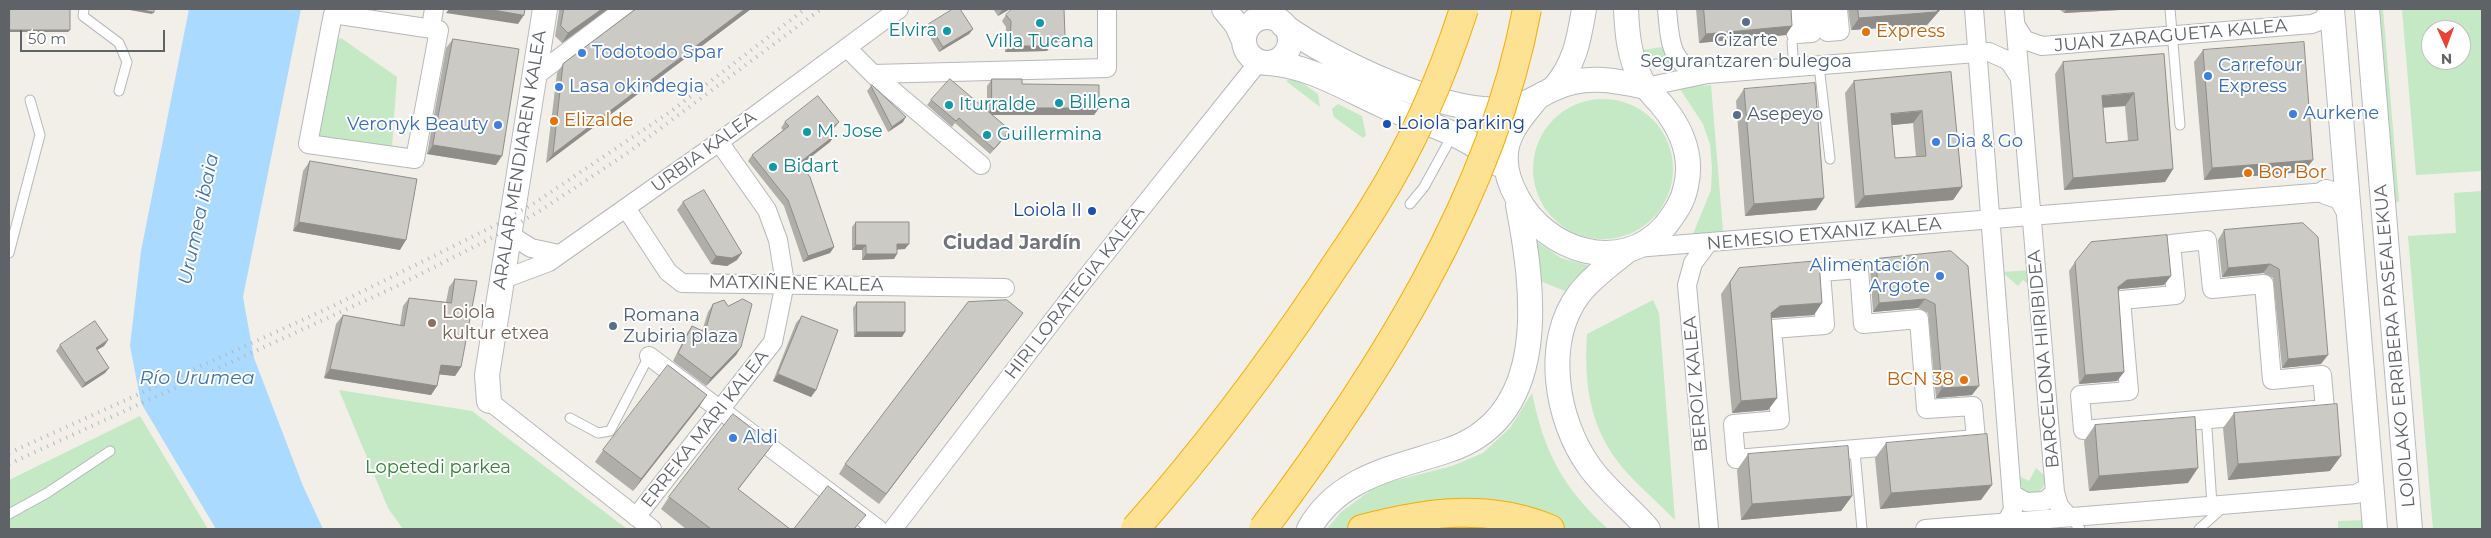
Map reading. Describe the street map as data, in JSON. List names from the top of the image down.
{
  "streets": {
    "main road": ["ARALAR MENDIAREN KALEA", "LOIOLAKO ERRIBERA PASEALEKUA"],
    "street": [
      "JUAN ZARAGUETA KALEA",
      "URBIA KALEA",
      "NEMESIO ETXANIZ KALEA",
      "MATXIÑENE KALEA",
      "HIRI LORATEGIA KALEA",
      "BARCELONA HIRIBIDEA",
      "BEROIZ KALEA",
      "ERREKA MARI KALEA"
    ]
  },
  "crossings": [
    ["JUAN ZARAGUETA KALEA", "LOIOLAKO ERRIBERA PASEALEKUA"],
    ["JUAN ZARAGUETA KALEA", "BARCELONA HIRIBIDEA"],
    ["URBIA KALEA", "ARALAR MENDIAREN KALEA"],
    ["URBIA KALEA", "MATXIÑENE KALEA"],
    ["NEMESIO ETXANIZ KALEA", "LOIOLAKO ERRIBERA PASEALEKUA"],
    ["NEMESIO ETXANIZ KALEA", "BARCELONA HIRIBIDEA"],
    ["NEMESIO ETXANIZ KALEA", "BEROIZ KALEA"],
    ["MATXIÑENE KALEA", "ERREKA MARI KALEA"]
  ],
  "districts": ["Ciudad Jardín"],
  "water": ["Urumea ibaia", "Río Urumea"],
  "parks": ["Lopetedi parkea"],
  "places": [
    "Gizarte Segurantzaren bulegoa",
    "Villa Tucana",
    "Elvira",
    "Express",
    "Todotodo Spar",
    "Carrefour Express",
    "Lasa okindegia",
    "Billena",
    "Iturralde",
    "Aurkene",
    "Asepeyo",
    "Elizalde",
    "Loiola parking",
    "Veronyk Beauty",
    "M. Jose",
    "Guillermina",
    "Dia & Go",
    "Bidart",
    "Bor Bor",
    "Loiola II",
    "Alimentación Argote",
    "Loiola kultur etxea",
    "Romana Zubiria plaza",
    "BCN 38",
    "Aldi"
  ],
  "scale_bar": "50 m",
  "north": "bottom"
}
